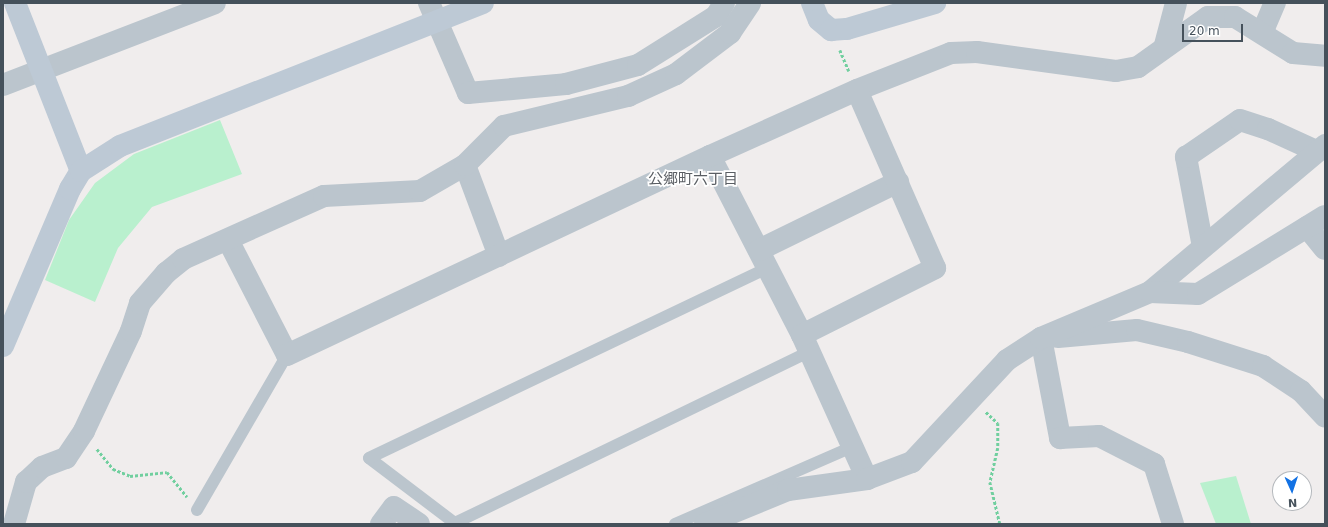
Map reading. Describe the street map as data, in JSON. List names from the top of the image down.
{
  "districts": ["公郷町六丁目"],
  "scale_bar": "20 m",
  "north": "bottom"
}
